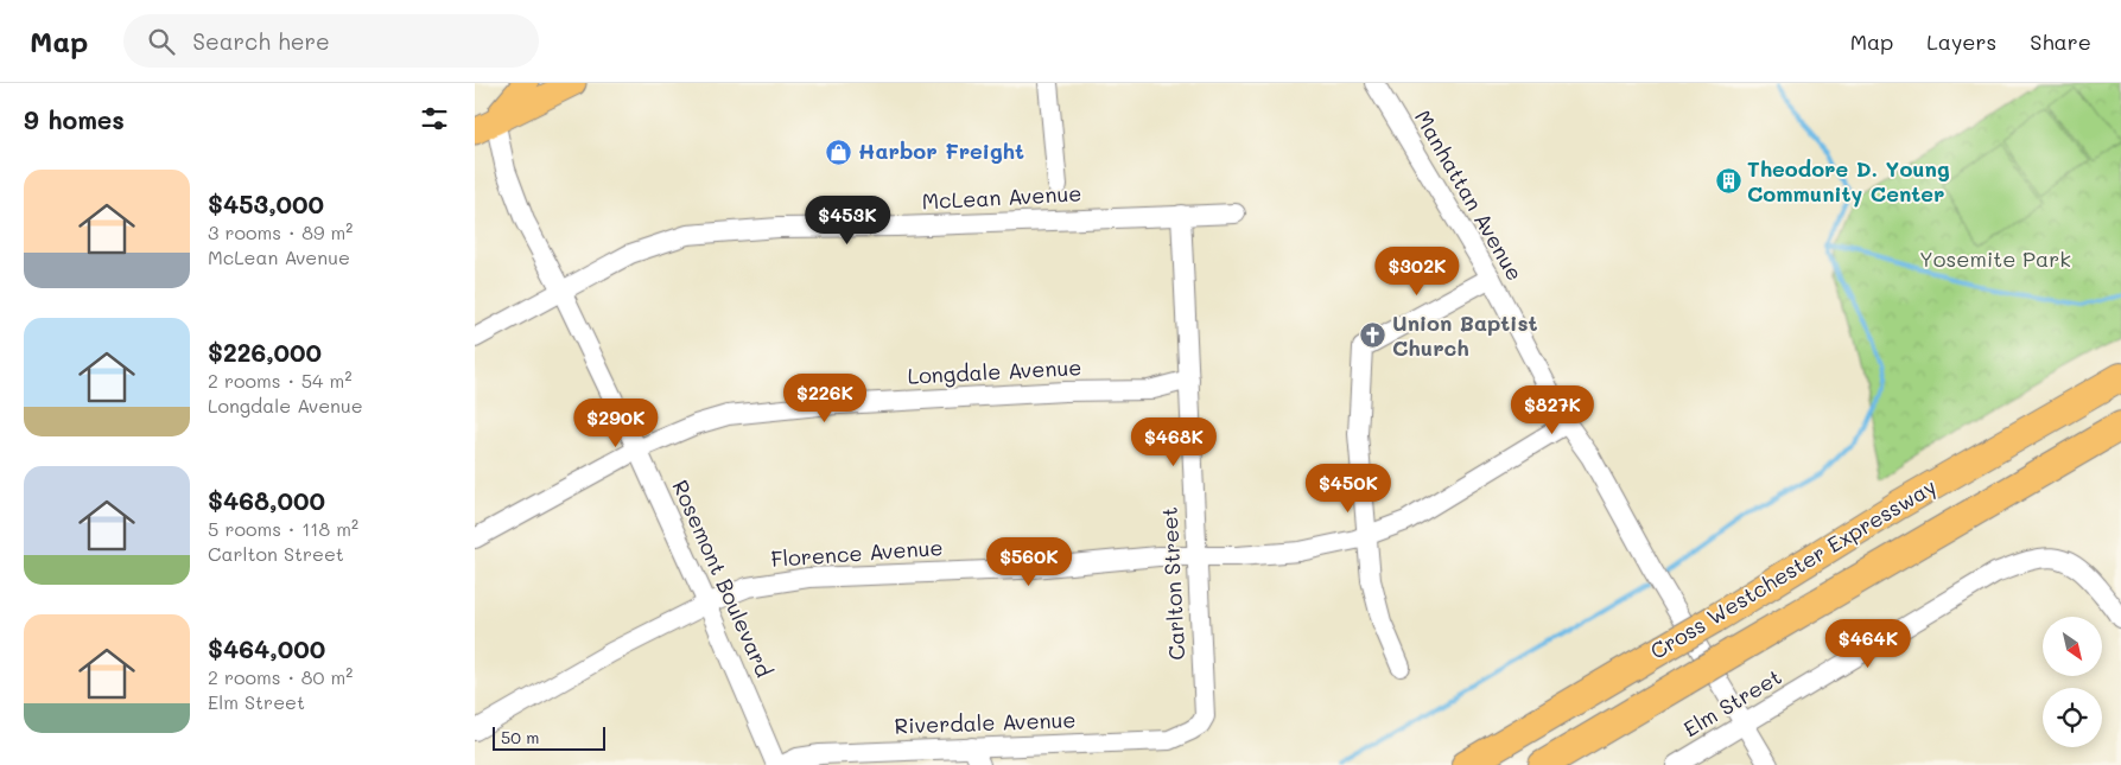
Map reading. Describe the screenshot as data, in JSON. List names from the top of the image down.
{
  "streets": {
    "highway": ["Cross Westchester Expressway"],
    "street": [
      "Manhattan Avenue",
      "McLean Avenue",
      "Longdale Avenue",
      "Florence Avenue",
      "Rosemont Boulevard",
      "Carlton Street",
      "Elm Street",
      "Riverdale Avenue"
    ]
  },
  "crossings": [
    ["Manhattan Avenue", "Florence Avenue"],
    ["Manhattan Avenue", "Elm Street"],
    ["McLean Avenue", "Rosemont Boulevard"],
    ["McLean Avenue", "Carlton Street"],
    ["Longdale Avenue", "Rosemont Boulevard"],
    ["Longdale Avenue", "Carlton Street"],
    ["Florence Avenue", "Rosemont Boulevard"],
    ["Florence Avenue", "Carlton Street"],
    ["Carlton Street", "Riverdale Avenue"]
  ],
  "parks": ["Yosemite Park"],
  "places": {
    "shop": ["Harbor Freight"],
    "building": ["Theodore D. Young Community Center"],
    "church": ["Union Baptist Church"]
  },
  "scale_bar": "50 m",
  "north": "bottom right",
  "page": {
    "header": "Map",
    "search": "Search here",
    "nav": ["Map", "Layers", "Share"],
    "heading": "9 homes",
    "list": [
      {
        "name": "$453,000",
        "note": "3 rooms · 89 m² · McLean Avenue"
      },
      {
        "name": "$226,000",
        "note": "2 rooms · 54 m² · Longdale Avenue"
      },
      {
        "name": "$468,000",
        "note": "5 rooms · 118 m² · Carlton Street"
      },
      {
        "name": "$464,000",
        "note": "2 rooms · 80 m² · Elm Street"
      }
    ],
    "price": [
      "$453K",
      "$302K",
      "$226K",
      "$827K",
      "$290K",
      "$468K",
      "$450K",
      "$560K",
      "$464K"
    ],
    "scale": "50 m"
  }
}
